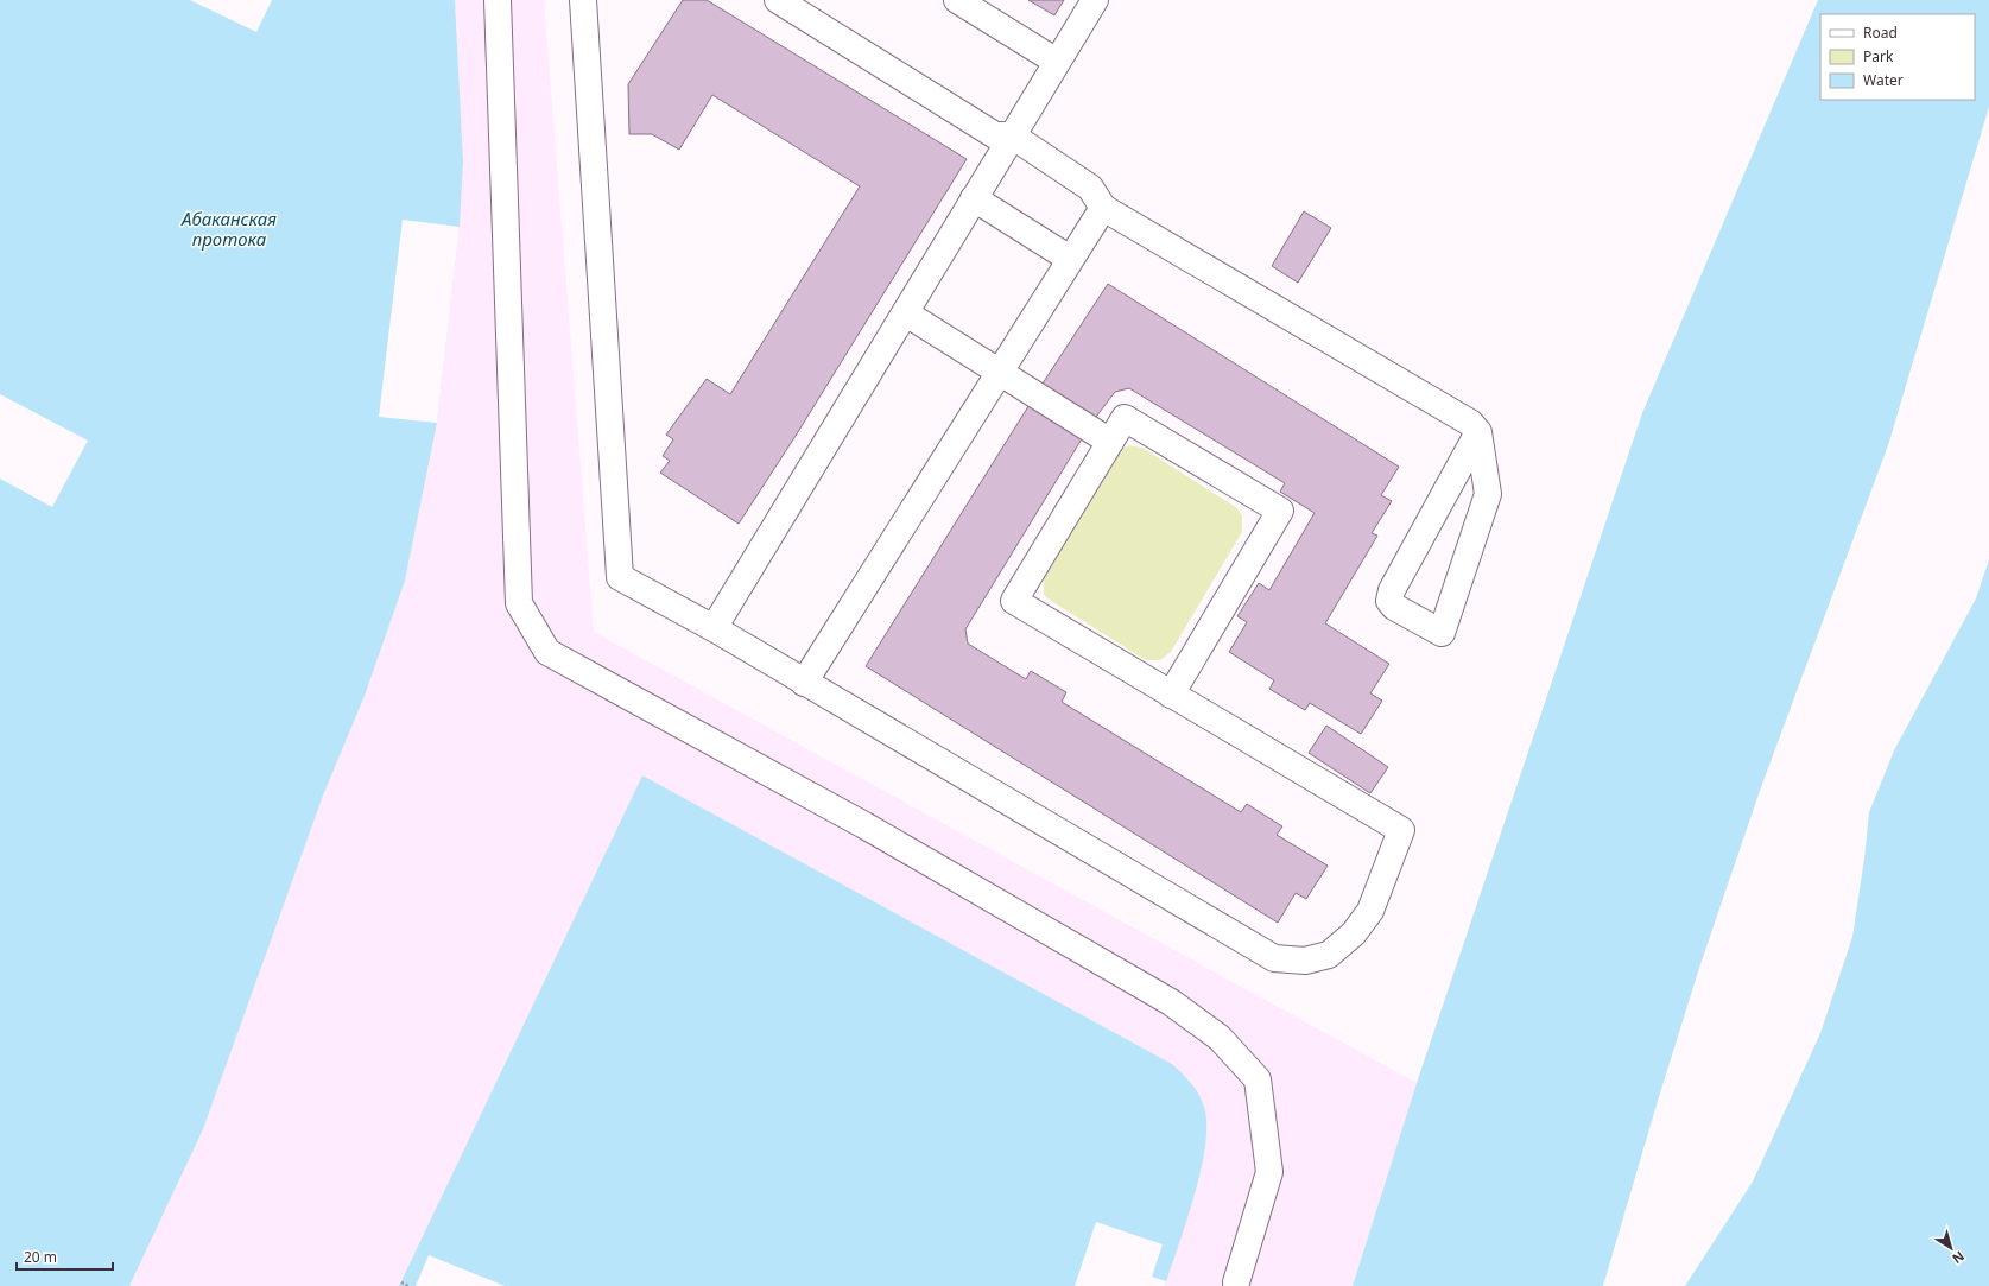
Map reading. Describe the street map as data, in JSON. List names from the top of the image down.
{
  "water": ["Абаканская протока"],
  "legend": ["Road", "Park", "Water"],
  "scale_bar": "20 m",
  "north": "bottom right"
}
